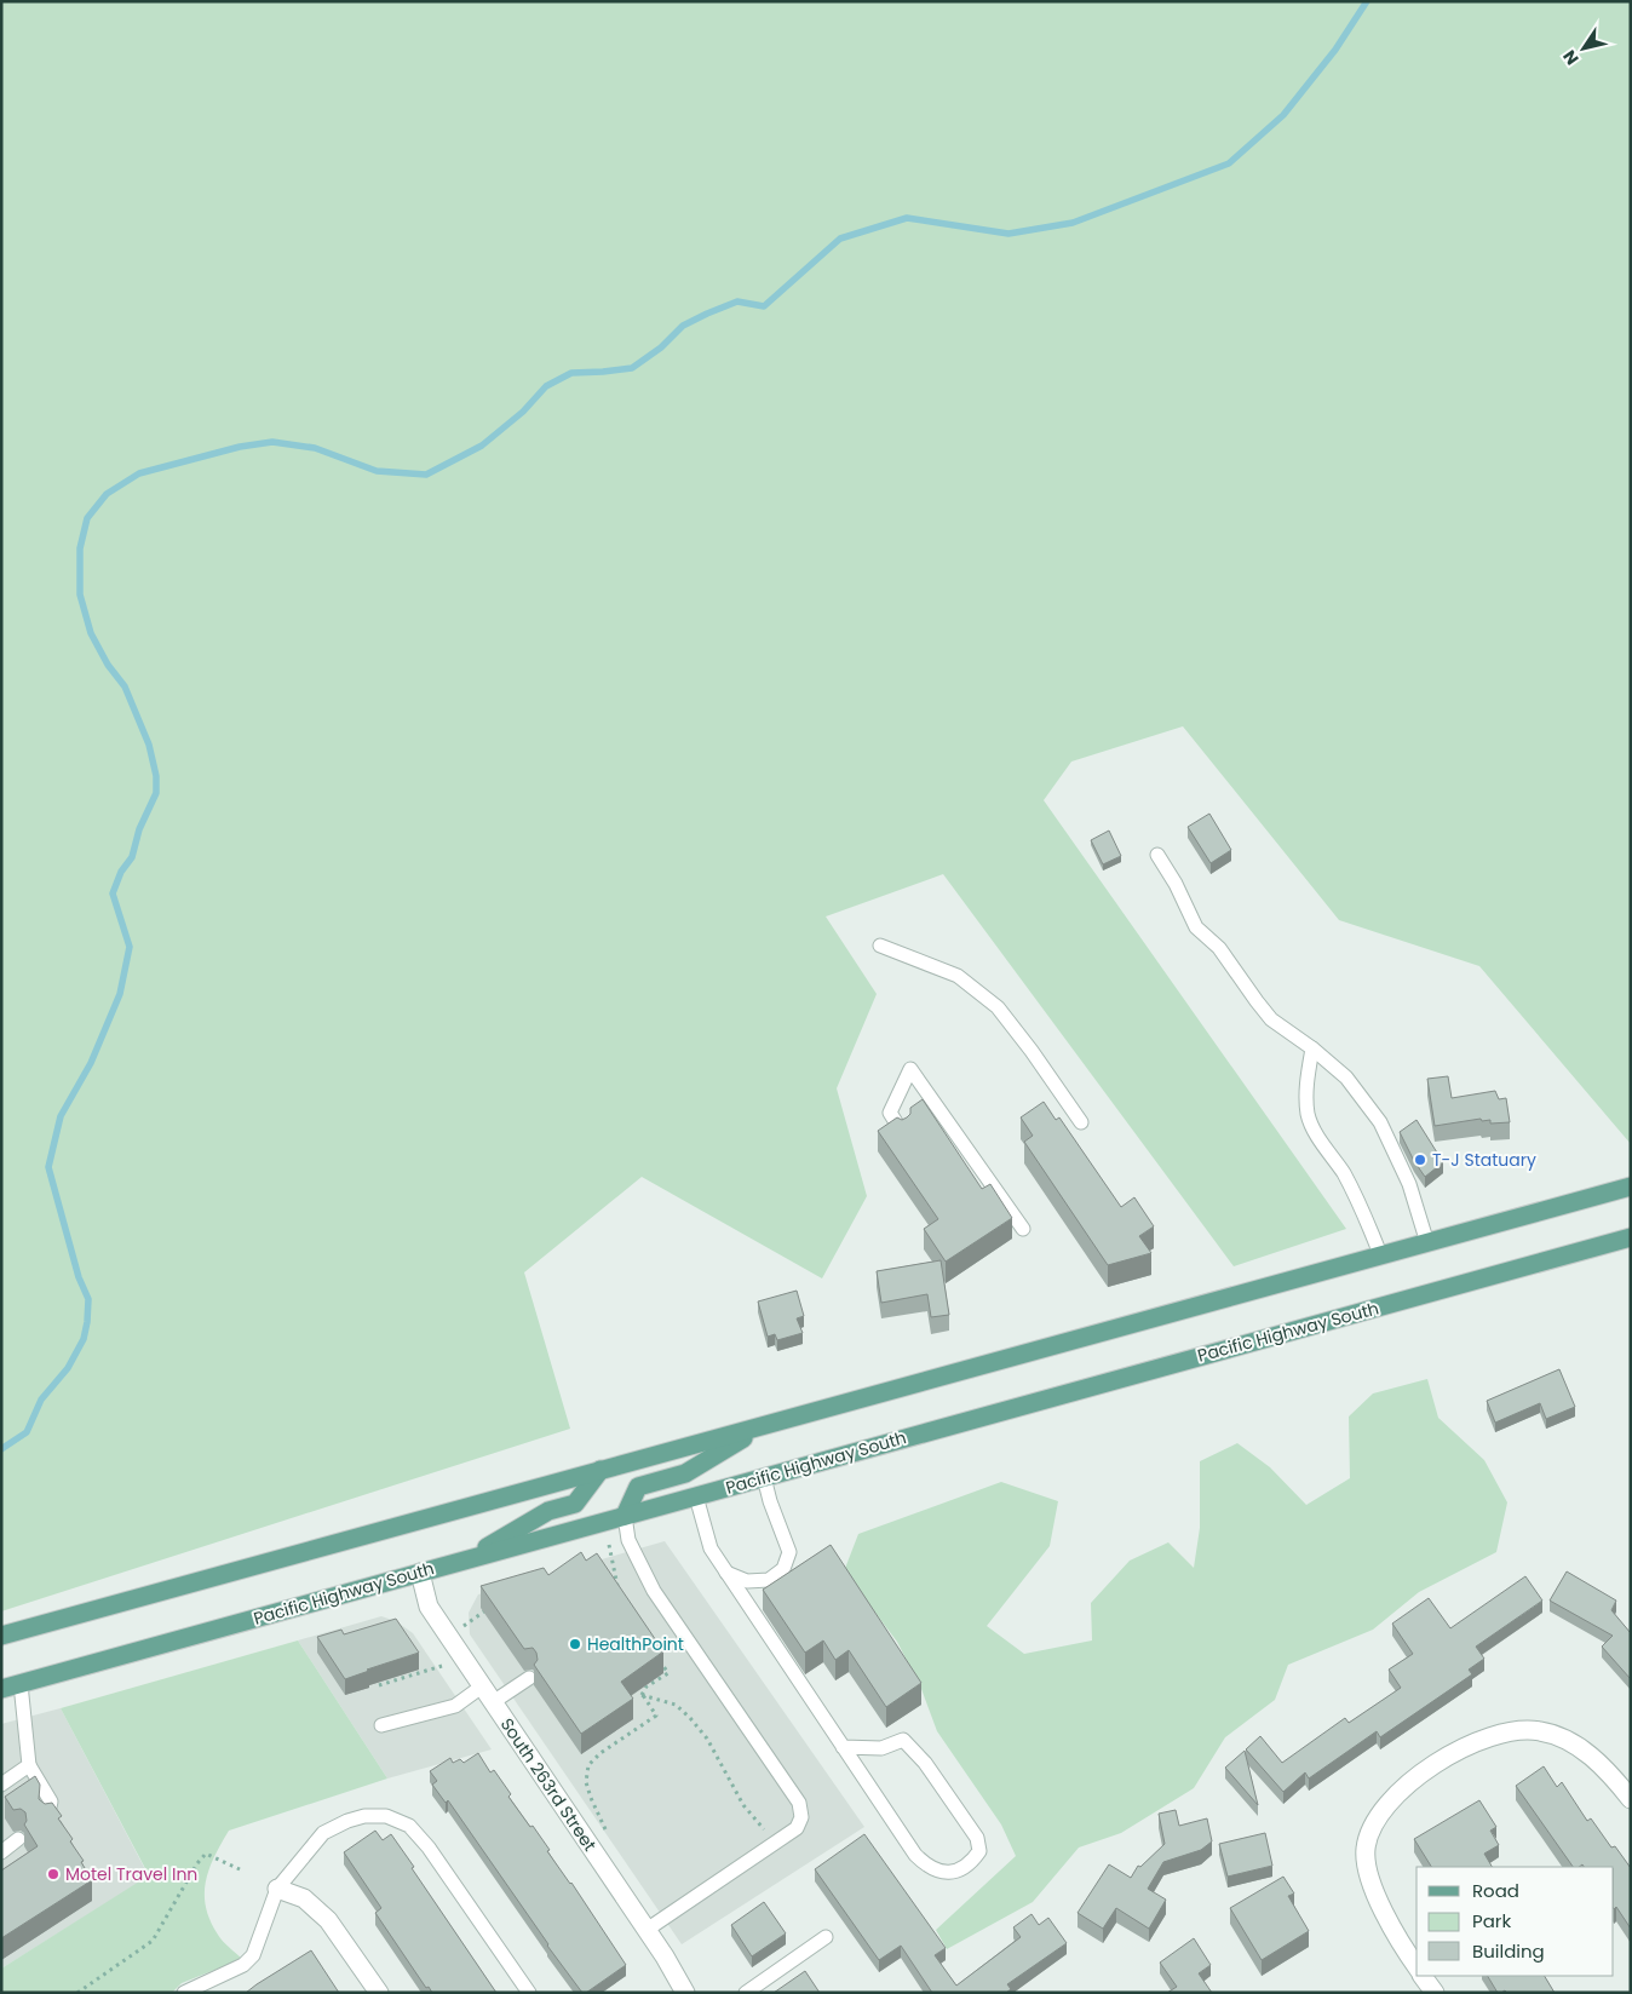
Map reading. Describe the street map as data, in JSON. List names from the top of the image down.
{
  "streets": {
    "main road": ["Pacific Highway South"],
    "street": ["South 263rd Street"]
  },
  "crossings": [
    ["Pacific Highway South", "South 263rd Street"]
  ],
  "places": ["T-J Statuary", "HealthPoint", "Motel Travel Inn"],
  "legend": ["Road", "Park", "Building"],
  "north": "bottom left"
}
